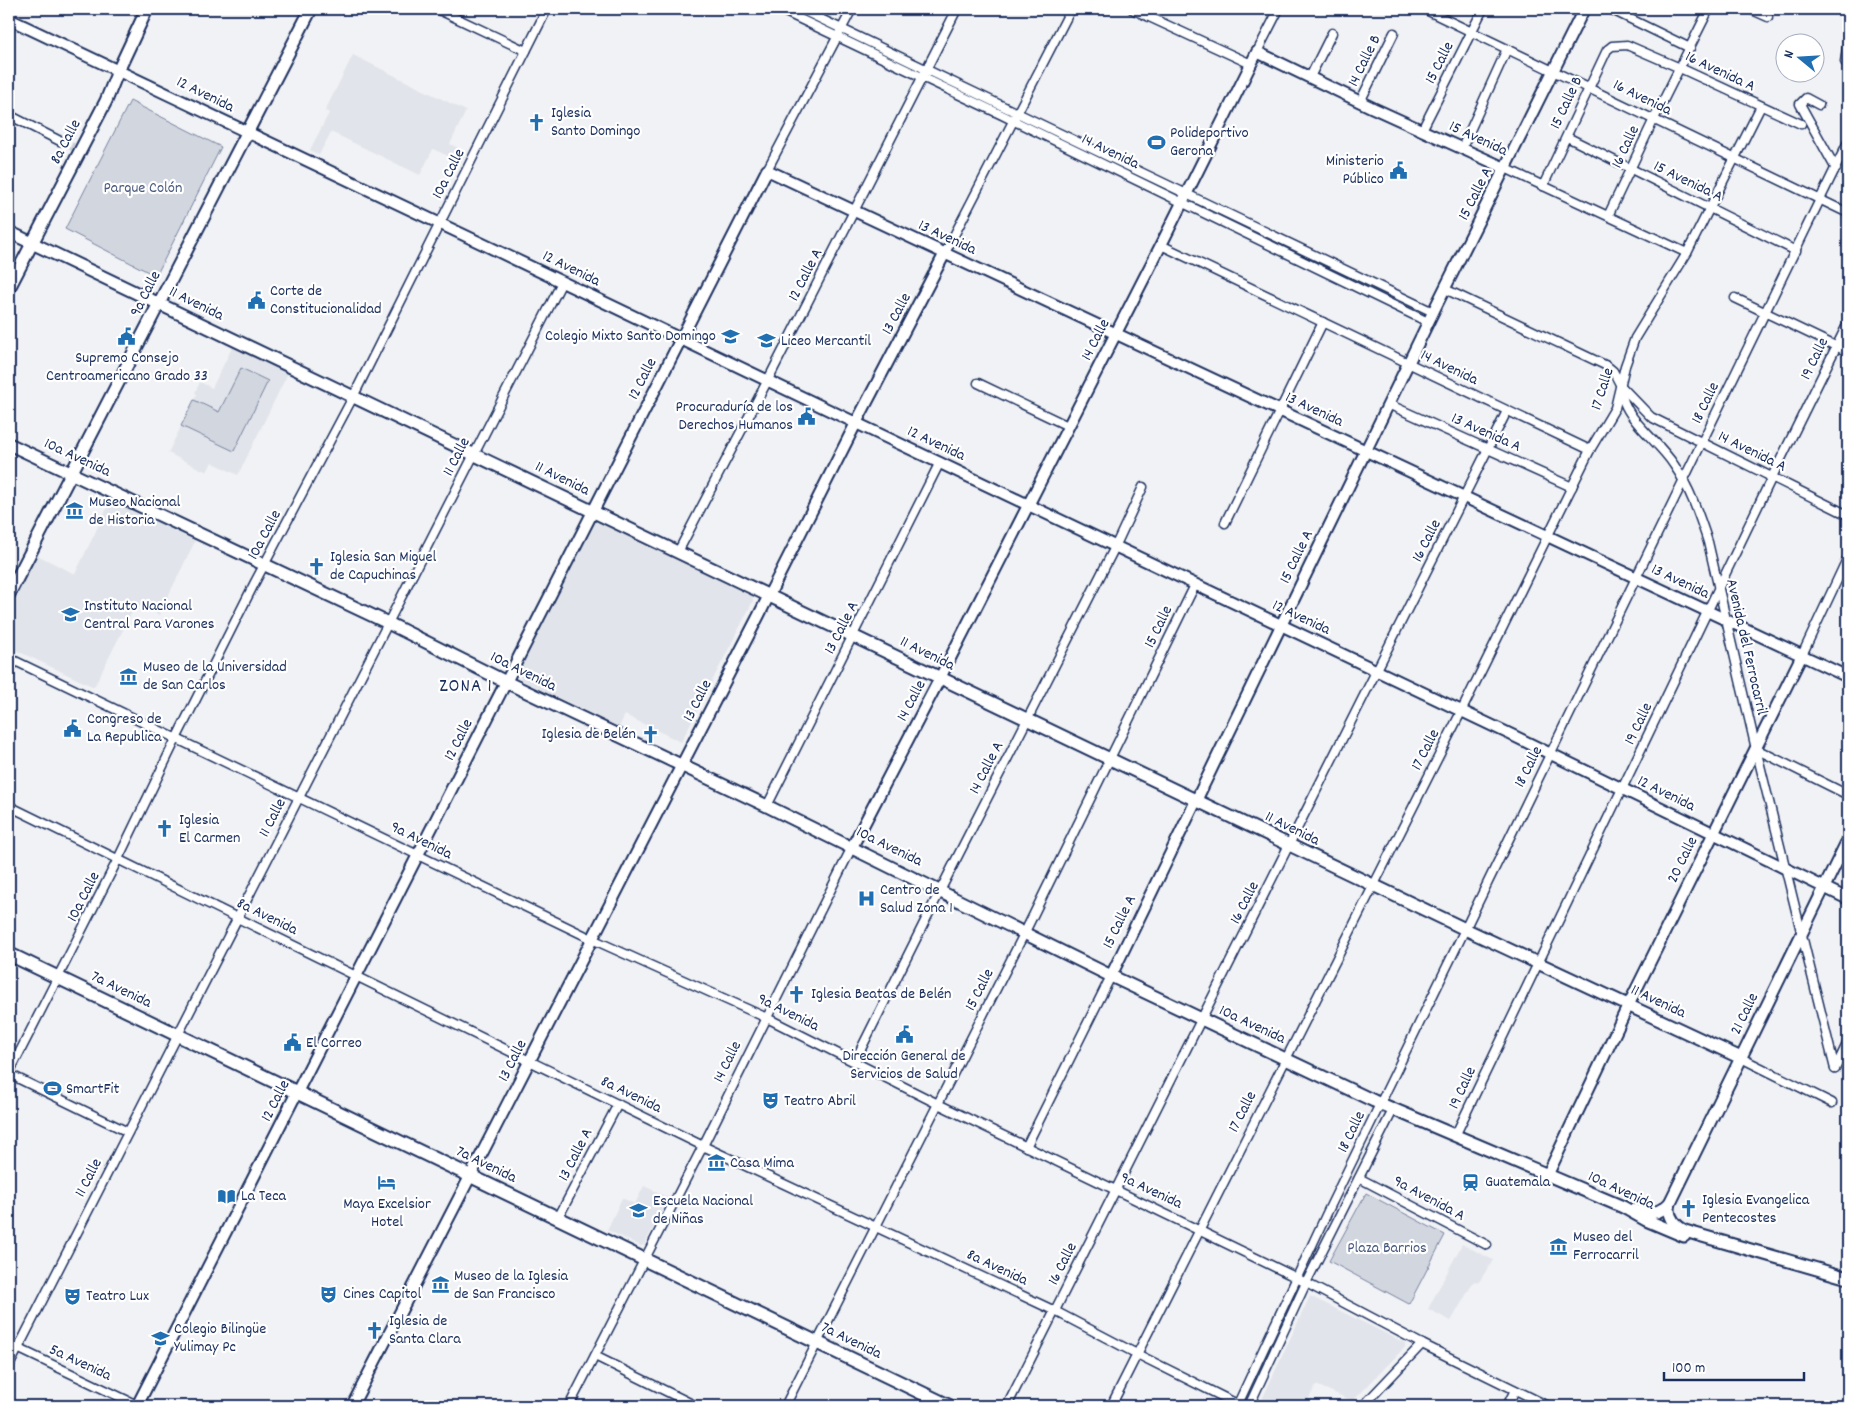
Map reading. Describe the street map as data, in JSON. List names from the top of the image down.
{
  "streets": {
    "main road": [
      "8a Calle",
      "9a Calle",
      "11 Avenida",
      "10a Avenida",
      "7a Avenida",
      "21 Calle"
    ],
    "street": [
      "14 Calle B",
      "15 Calle",
      "16 Avenida A",
      "12 Avenida",
      "16 Avenida",
      "15 Calle B",
      "15 Avenida",
      "16 Calle",
      "14 Avenida",
      "10a Calle",
      "15 Avenida A",
      "15 Calle A",
      "13 Avenida",
      "12 Calle A",
      "13 Calle",
      "14 Calle",
      "19 Calle",
      "12 Calle",
      "17 Calle",
      "18 Calle",
      "13 Avenida A",
      "14 Avenida A",
      "11 Calle",
      "13 Calle A",
      "Avenida del Ferrocarril",
      "14 Calle A",
      "9a Avenida",
      "20 Calle",
      "8a Avenida",
      "9a Avenida A",
      "5a Avenida"
    ]
  },
  "crossings": [
    ["14 Calle B", "15 Avenida"],
    ["15 Calle", "12 Avenida"],
    ["15 Calle", "16 Avenida"],
    ["15 Calle", "15 Avenida"],
    ["15 Calle", "11 Avenida"],
    ["15 Calle", "10a Avenida"],
    ["15 Calle", "9a Avenida"],
    ["15 Calle", "8a Avenida"],
    ["15 Calle", "7a Avenida"],
    ["16 Avenida A", "15 Calle B"],
    ["16 Avenida A", "16 Calle"],
    ["16 Avenida A", "17 Calle"],
    ["12 Avenida", "8a Calle"],
    ["12 Avenida", "16 Calle"],
    ["12 Avenida", "10a Calle"],
    ["12 Avenida", "15 Calle A"],
    ["12 Avenida", "12 Calle A"],
    ["12 Avenida", "9a Calle"],
    ["12 Avenida", "13 Calle"],
    ["12 Avenida", "14 Calle"],
    ["12 Avenida", "19 Calle"],
    ["12 Avenida", "12 Calle"],
    ["12 Avenida", "17 Calle"],
    ["12 Avenida", "18 Calle"],
    ["12 Avenida", "11 Calle"],
    ["12 Avenida", "13 Calle A"],
    ["12 Avenida", "Avenida del Ferrocarril"],
    ["12 Avenida", "14 Calle A"],
    ["12 Avenida", "20 Calle"],
    ["12 Avenida", "21 Calle"],
    ["16 Avenida", "15 Calle B"],
    ["16 Avenida", "16 Calle"],
    ["16 Avenida", "15 Calle A"],
    ["16 Avenida", "17 Calle"],
    ["16 Avenida", "18 Calle"],
    ["15 Calle B", "15 Avenida"],
    ["15 Calle B", "15 Avenida A"],
    ["15 Avenida", "16 Calle"],
    ["15 Avenida", "15 Calle A"],
    ["15 Avenida", "14 Calle"],
    ["15 Avenida", "17 Calle"],
    ["8a Calle", "11 Avenida"],
    ["16 Calle", "14 Avenida"],
    ["16 Calle", "15 Avenida A"],
    ["16 Calle", "13 Avenida"],
    ["16 Calle", "11 Avenida"],
    ["16 Calle", "13 Avenida A"],
    ["16 Calle", "10a Avenida"],
    ["16 Calle", "9a Avenida"],
    ["16 Calle", "8a Avenida"],
    ["14 Avenida", "15 Calle A"],
    ["14 Avenida", "12 Calle A"],
    ["14 Avenida", "13 Calle"],
    ["14 Avenida", "14 Calle"],
    ["14 Avenida", "12 Calle"],
    ["14 Avenida", "17 Calle"],
    ["10a Calle", "11 Avenida"],
    ["10a Calle", "10a Avenida"],
    ["10a Calle", "9a Avenida"],
    ["10a Calle", "8a Avenida"],
    ["10a Calle", "7a Avenida"],
    ["15 Avenida A", "17 Calle"],
    ["15 Avenida A", "18 Calle"],
    ["15 Calle A", "13 Avenida"],
    ["15 Calle A", "11 Avenida"],
    ["15 Calle A", "13 Avenida A"],
    ["15 Calle A", "14 Avenida A"],
    ["15 Calle A", "10a Avenida"],
    ["15 Calle A", "9a Avenida"],
    ["13 Avenida", "12 Calle A"],
    ["13 Avenida", "13 Calle"],
    ["13 Avenida", "14 Calle"],
    ["13 Avenida", "19 Calle"],
    ["13 Avenida", "12 Calle"],
    ["13 Avenida", "17 Calle"],
    ["13 Avenida", "18 Calle"],
    ["13 Avenida", "Avenida del Ferrocarril"],
    ["13 Avenida", "20 Calle"],
    ["12 Calle A", "11 Avenida"],
    ["9a Calle", "11 Avenida"],
    ["9a Calle", "10a Avenida"],
    ["11 Avenida", "13 Calle"],
    ["11 Avenida", "14 Calle"],
    ["11 Avenida", "19 Calle"],
    ["11 Avenida", "12 Calle"],
    ["11 Avenida", "17 Calle"],
    ["11 Avenida", "18 Calle"],
    ["11 Avenida", "11 Calle"],
    ["11 Avenida", "13 Calle A"],
    ["11 Avenida", "14 Calle A"],
    ["11 Avenida", "20 Calle"],
    ["11 Avenida", "21 Calle"],
    ["13 Calle", "10a Avenida"],
    ["13 Calle", "9a Avenida"],
    ["13 Calle", "8a Avenida"],
    ["13 Calle", "7a Avenida"],
    ["14 Calle", "10a Avenida"],
    ["14 Calle", "9a Avenida"],
    ["14 Calle", "8a Avenida"],
    ["14 Calle", "7a Avenida"],
    ["19 Calle", "14 Avenida A"],
    ["19 Calle", "10a Avenida"],
    ["19 Calle", "Avenida del Ferrocarril"],
    ["12 Calle", "10a Avenida"],
    ["12 Calle", "9a Avenida"],
    ["12 Calle", "8a Avenida"],
    ["12 Calle", "7a Avenida"],
    ["12 Calle", "5a Avenida"],
    ["17 Calle", "13 Avenida A"],
    ["17 Calle", "14 Avenida A"],
    ["17 Calle", "10a Avenida"],
    ["17 Calle", "Avenida del Ferrocarril"],
    ["17 Calle", "9a Avenida"],
    ["17 Calle", "8a Avenida"],
    ["18 Calle", "14 Avenida A"],
    ["18 Calle", "10a Avenida"],
    ["18 Calle", "Avenida del Ferrocarril"],
    ["18 Calle", "9a Avenida"],
    ["18 Calle", "8a Avenida"],
    ["18 Calle", "9a Avenida A"],
    ["14 Avenida A", "Avenida del Ferrocarril"],
    ["11 Calle", "10a Avenida"],
    ["11 Calle", "9a Avenida"],
    ["11 Calle", "8a Avenida"],
    ["11 Calle", "7a Avenida"],
    ["11 Calle", "5a Avenida"],
    ["10a Avenida", "13 Calle A"],
    ["10a Avenida", "14 Calle A"],
    ["10a Avenida", "20 Calle"],
    ["10a Avenida", "21 Calle"],
    ["13 Calle A", "8a Avenida"],
    ["13 Calle A", "7a Avenida"],
    ["Avenida del Ferrocarril", "20 Calle"],
    ["Avenida del Ferrocarril", "21 Calle"],
    ["14 Calle A", "9a Avenida"]
  ],
  "districts": ["ZONA 1"],
  "parks": ["Parque Colón", "Plaza Barrios"],
  "places": {
    "church": [
      "Iglesia Santo Domingo",
      "Iglesia San Miguel de Capuchinas",
      "Iglesia de Belén",
      "Iglesia El Carmen",
      "Iglesia Beatas de Belén",
      "Iglesia Evangelica Pentecostes",
      "Iglesia de Santa Clara"
    ],
    "sports": ["Polideportivo Gerona", "SmartFit"],
    "public building": [
      "Ministerio Público",
      "Corte de Constitucionalidad",
      "Supremo Consejo Centroamericano Grado 33",
      "Procuraduría de los Derechos Humanos",
      "Congreso de La Republica",
      "Dirección General de Servicios de Salud",
      "El Correo"
    ],
    "school or university": [
      "Colegio Mixto Santo Domingo",
      "Liceo Mercantil",
      "Instituto Nacional Central Para Varones",
      "Escuela Nacional de Niñas",
      "Colegio Bilingüe Yulimay Pc"
    ],
    "museum": [
      "Museo Nacional de Historia",
      "Museo de la Universidad de San Carlos",
      "Casa Mima",
      "Museo del Ferrocarril",
      "Museo de la Iglesia de San Francisco"
    ],
    "hospital": ["Centro de Salud Zona 1"],
    "theatre": ["Teatro Abril", "Cines Capitol", "Teatro Lux"],
    "hotel": ["Maya Excelsior Hotel"],
    "station": ["Guatemala"],
    "library": ["La Teca"]
  },
  "scale_bar": "100 m",
  "north": "left"
}
